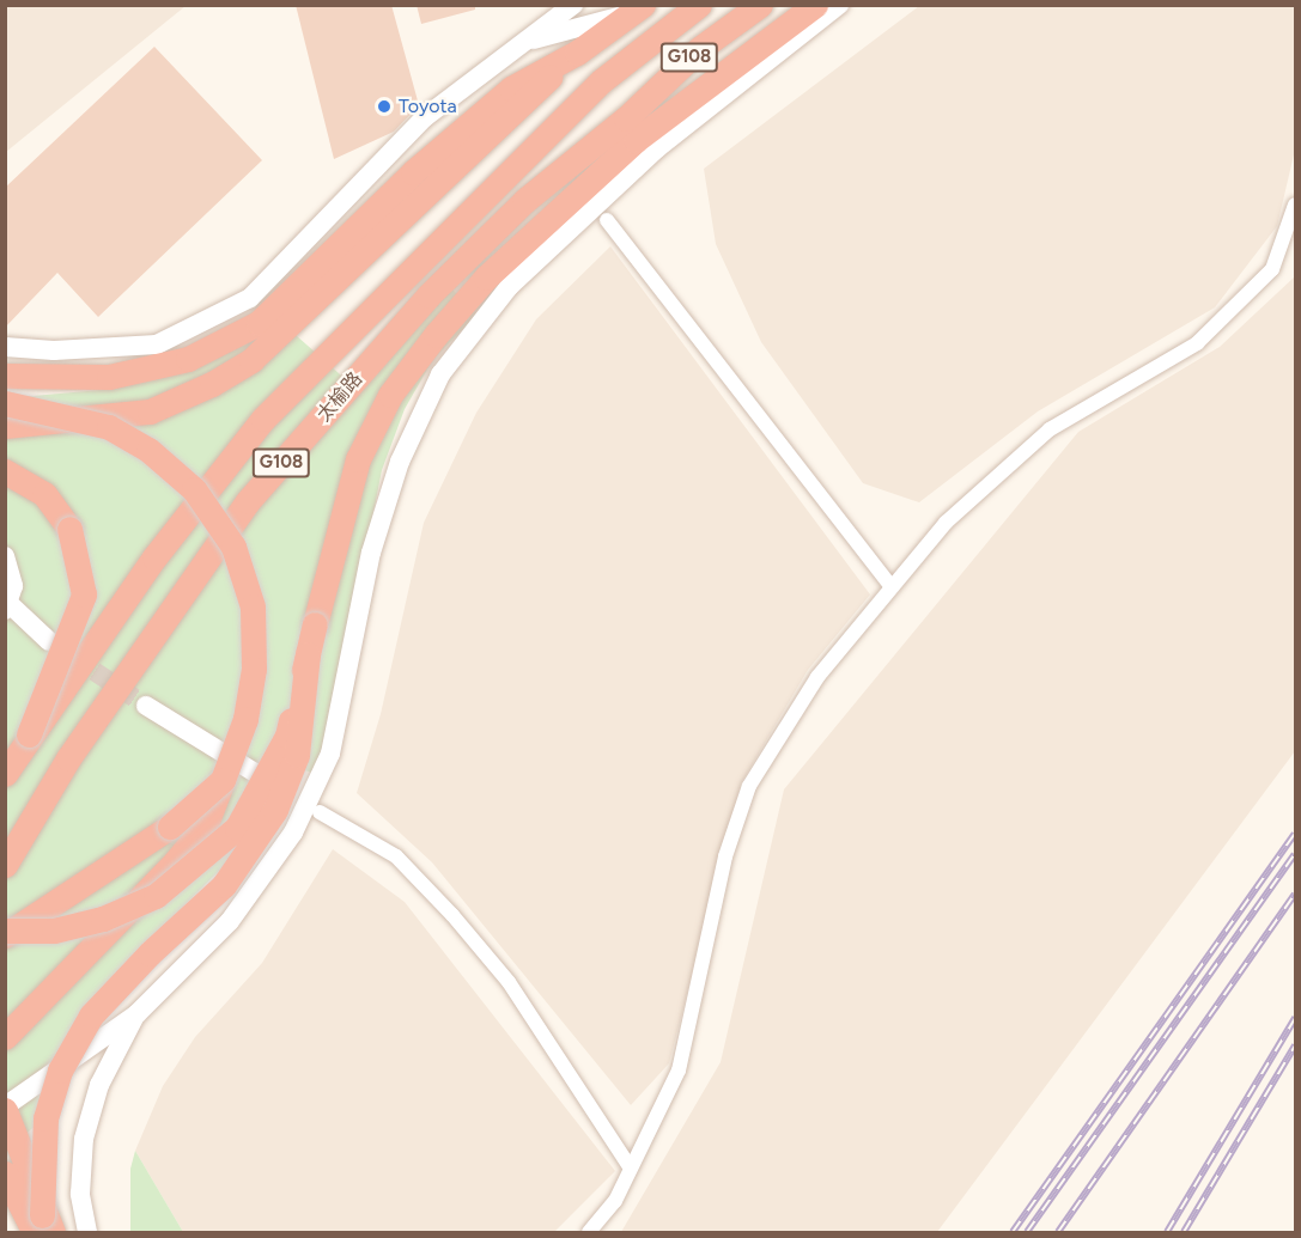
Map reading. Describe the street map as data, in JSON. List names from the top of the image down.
{
  "streets": {
    "highway": ["G108", "太榆路"]
  },
  "places": ["Toyota"]
}
